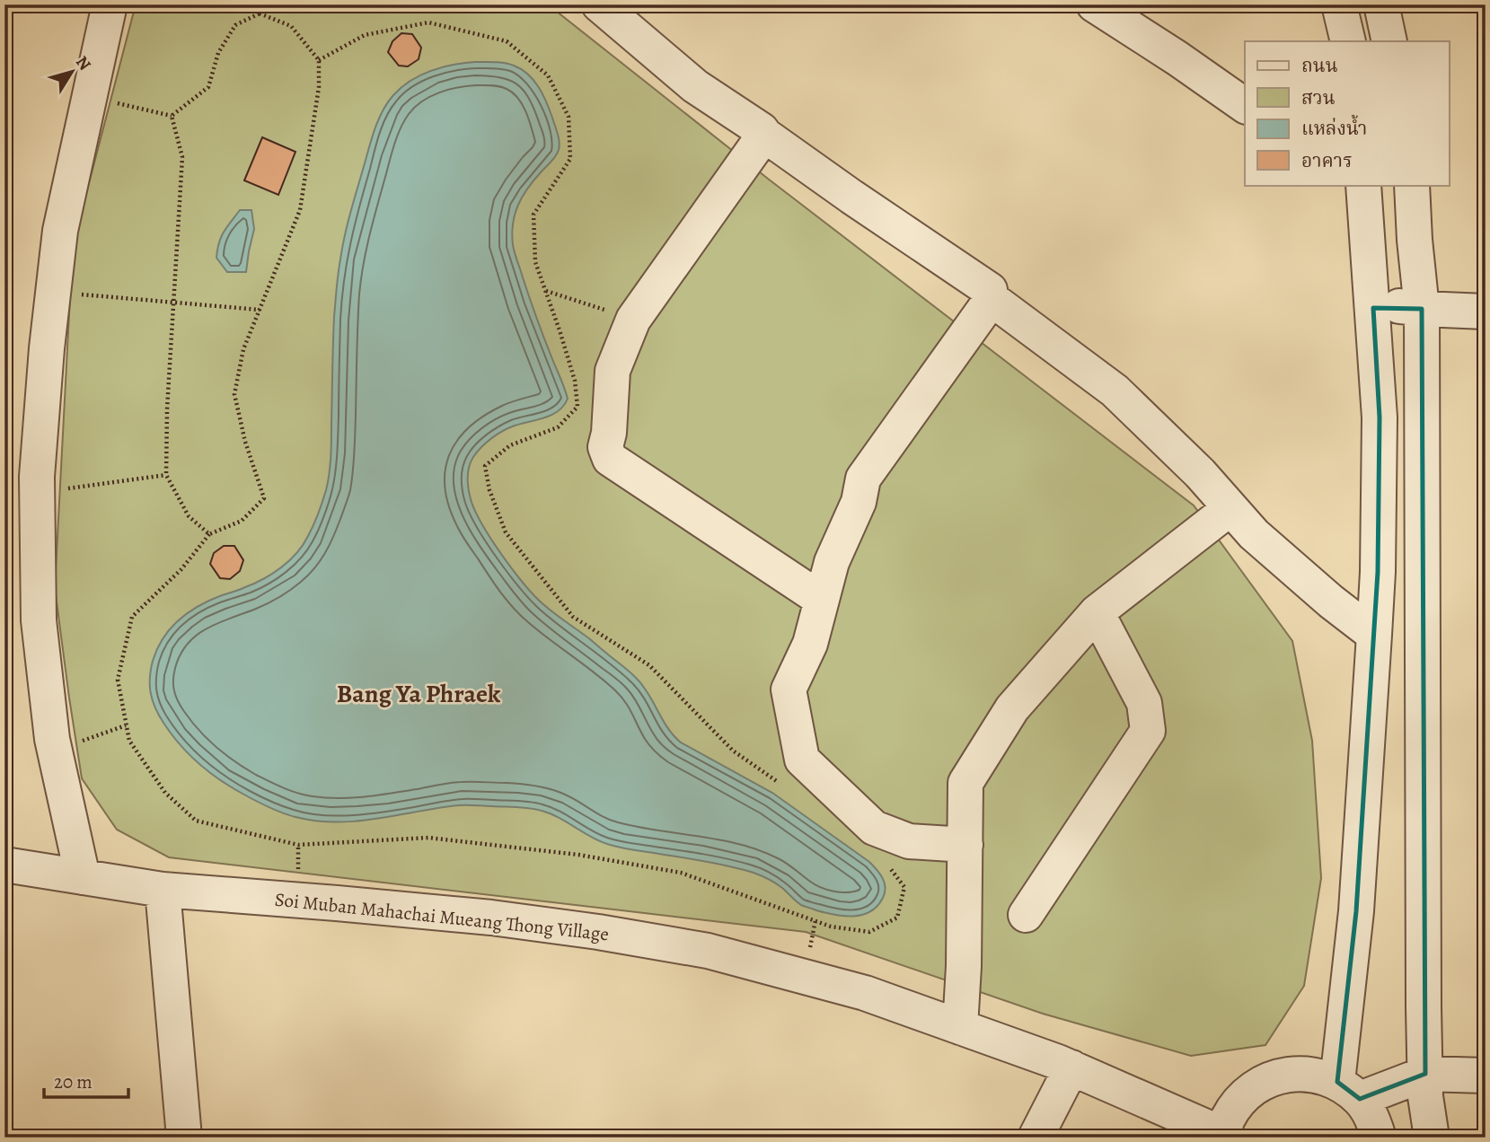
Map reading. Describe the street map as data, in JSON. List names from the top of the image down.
{
  "streets": {
    "street": ["Soi Muban Mahachai Mueang Thong Village"]
  },
  "districts": ["Bang Ya Phraek"],
  "legend": [
    "ถนน",
    "สวน",
    "แหล่งน้ำ",
    "อาคาร"
  ],
  "scale_bar": "20 m",
  "north": "top right"
}
